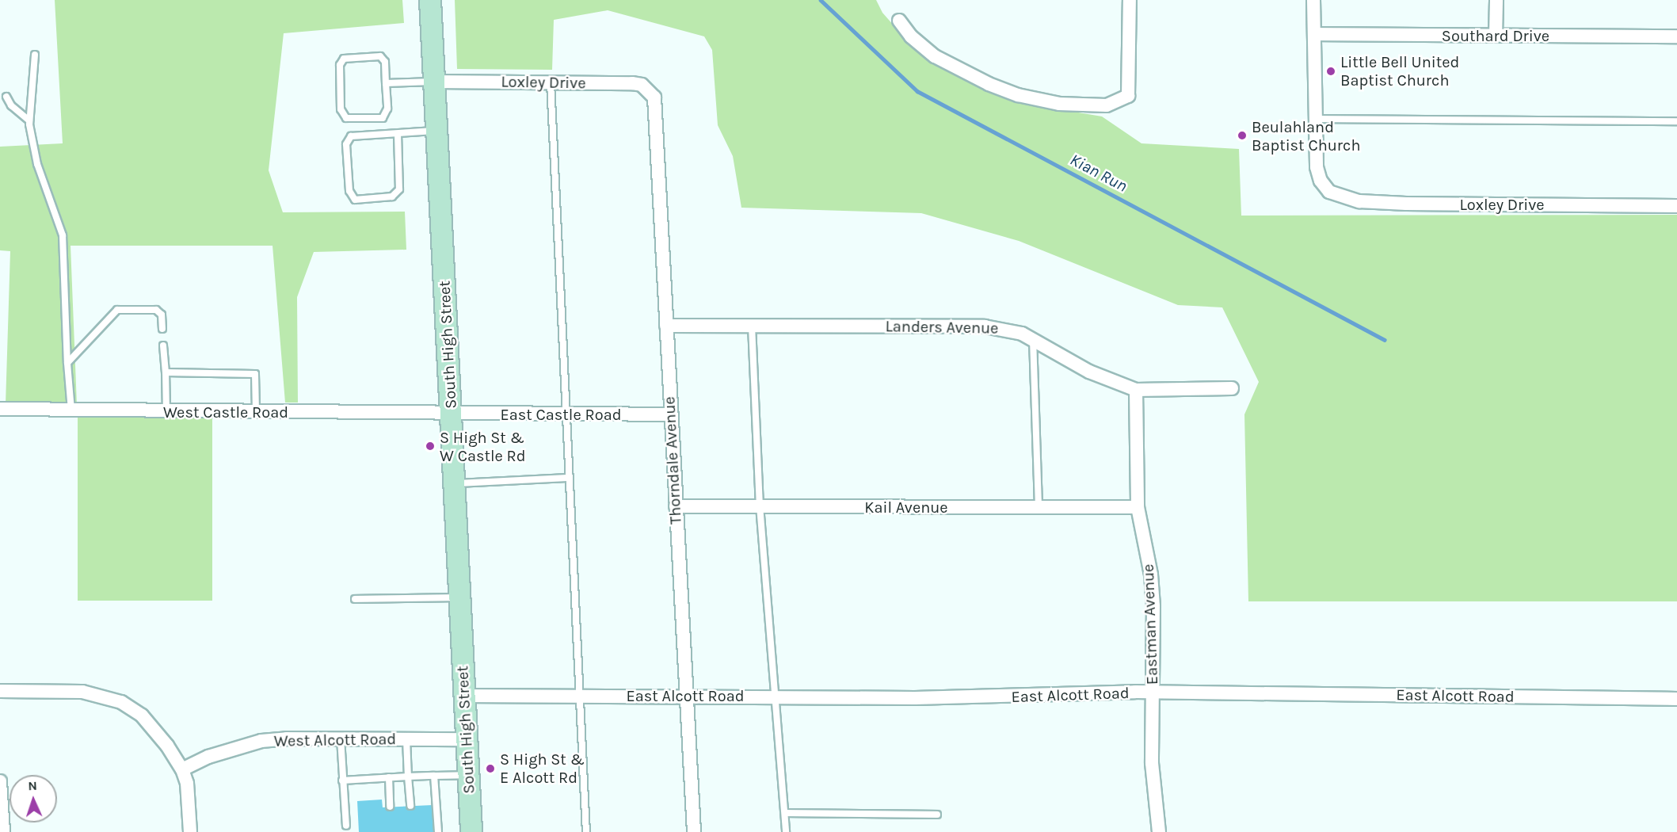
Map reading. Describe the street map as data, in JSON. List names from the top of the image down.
{
  "streets": {
    "main road": ["South High Street"],
    "street": [
      "Southard Drive",
      "Loxley Drive",
      "Landers Avenue",
      "West Castle Road",
      "East Castle Road",
      "Thorndale Avenue",
      "Kail Avenue",
      "Eastman Avenue",
      "East Alcott Road",
      "West Alcott Road"
    ]
  },
  "crossings": [
    ["Loxley Drive", "South High Street"],
    ["Loxley Drive", "Thorndale Avenue"],
    ["Landers Avenue", "Thorndale Avenue"],
    ["Landers Avenue", "Eastman Avenue"],
    ["South High Street", "West Castle Road"],
    ["South High Street", "East Castle Road"],
    ["South High Street", "East Alcott Road"],
    ["South High Street", "West Alcott Road"],
    ["West Castle Road", "East Castle Road"],
    ["East Castle Road", "Thorndale Avenue"],
    ["Thorndale Avenue", "Kail Avenue"],
    ["Thorndale Avenue", "East Alcott Road"],
    ["Kail Avenue", "Eastman Avenue"],
    ["Eastman Avenue", "East Alcott Road"]
  ],
  "water": ["Kian Run"],
  "places": [
    "Little Bell United Baptist Church",
    "Beulahland Baptist Church",
    "S High St & W Castle Rd",
    "S High St & E Alcott Rd"
  ],
  "north": "top"
}
